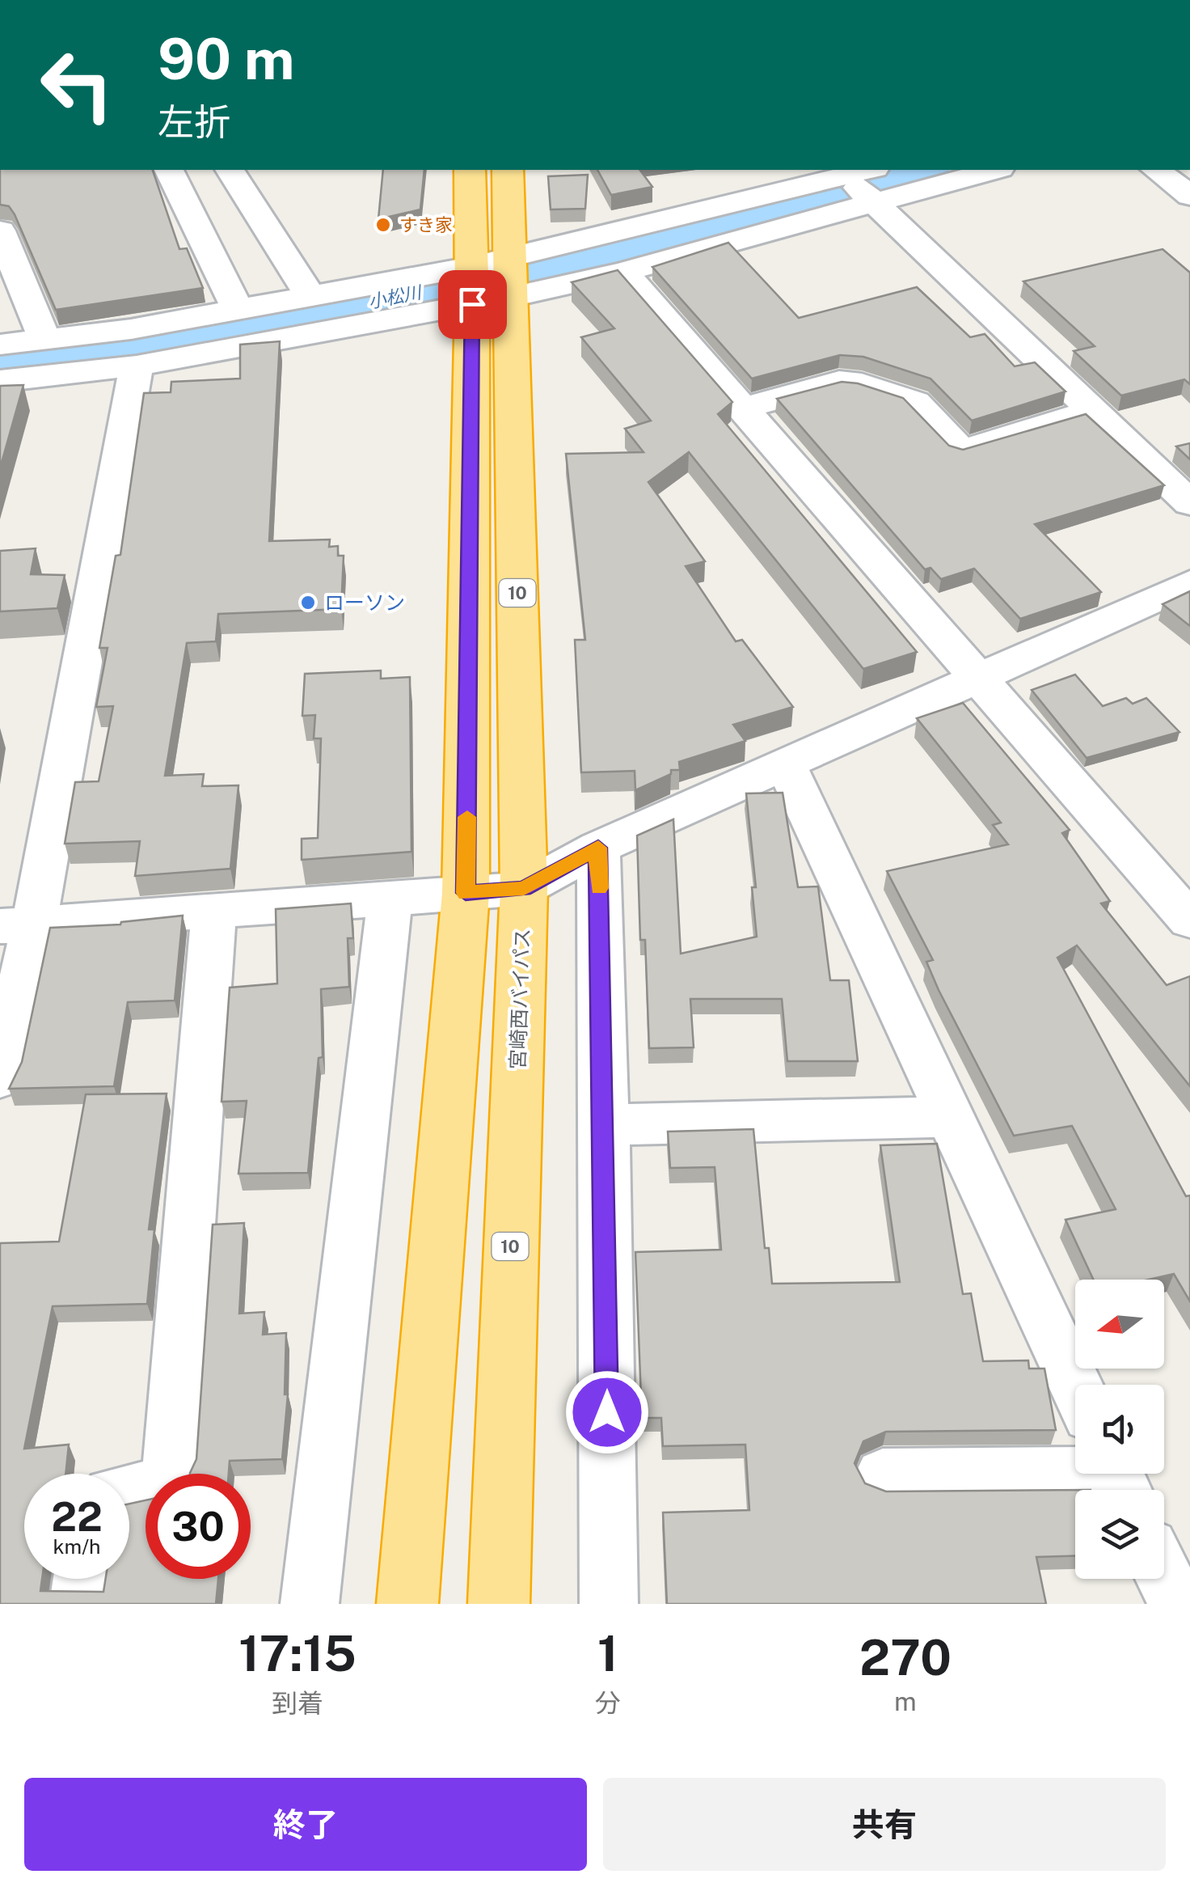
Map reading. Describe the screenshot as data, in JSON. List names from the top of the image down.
{
  "streets": {
    "highway": ["10", "宮崎西バイパス"]
  },
  "crossings": [
    ["10", "宮崎西バイパス"]
  ],
  "water": ["小松川"],
  "places": ["すき家", "ローソン"],
  "north": "left",
  "page": {
    "turn": ["90 m", "左折"],
    "speed": "22 km/h",
    "limit": "30",
    "eta": [
      "17:15",
      "到着",
      "1",
      "分",
      "270",
      "m"
    ],
    "buttons": ["終了", "共有"]
  }
}
